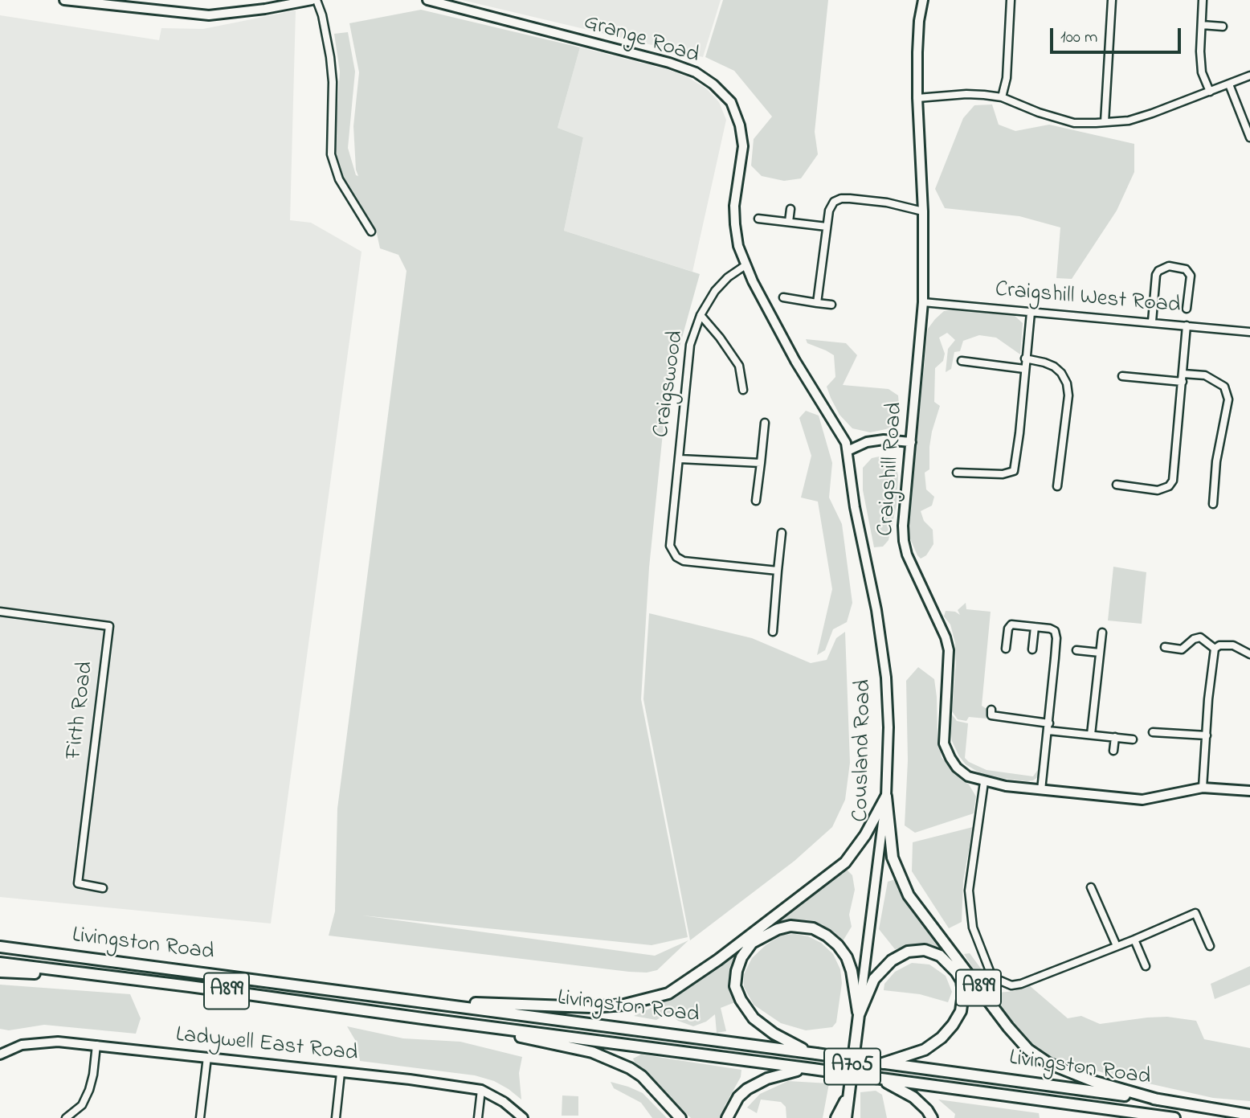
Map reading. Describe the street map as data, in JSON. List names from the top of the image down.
{
  "streets": {
    "main road": [
      "Cousland Road",
      "Livingston Road",
      "A899",
      "A705"
    ],
    "street": [
      "Grange Road",
      "Craigshill West Road",
      "Craigswood",
      "Craigshill Road",
      "Firth Road",
      "Ladywell East Road"
    ]
  },
  "crossings": [
    ["Grange Road", "Craigswood"],
    ["Grange Road", "Cousland Road"],
    ["Craigshill West Road", "Craigshill Road"],
    ["Cousland Road", "A899"],
    ["Livingston Road", "A899"]
  ],
  "scale_bar": "100 m"
}
